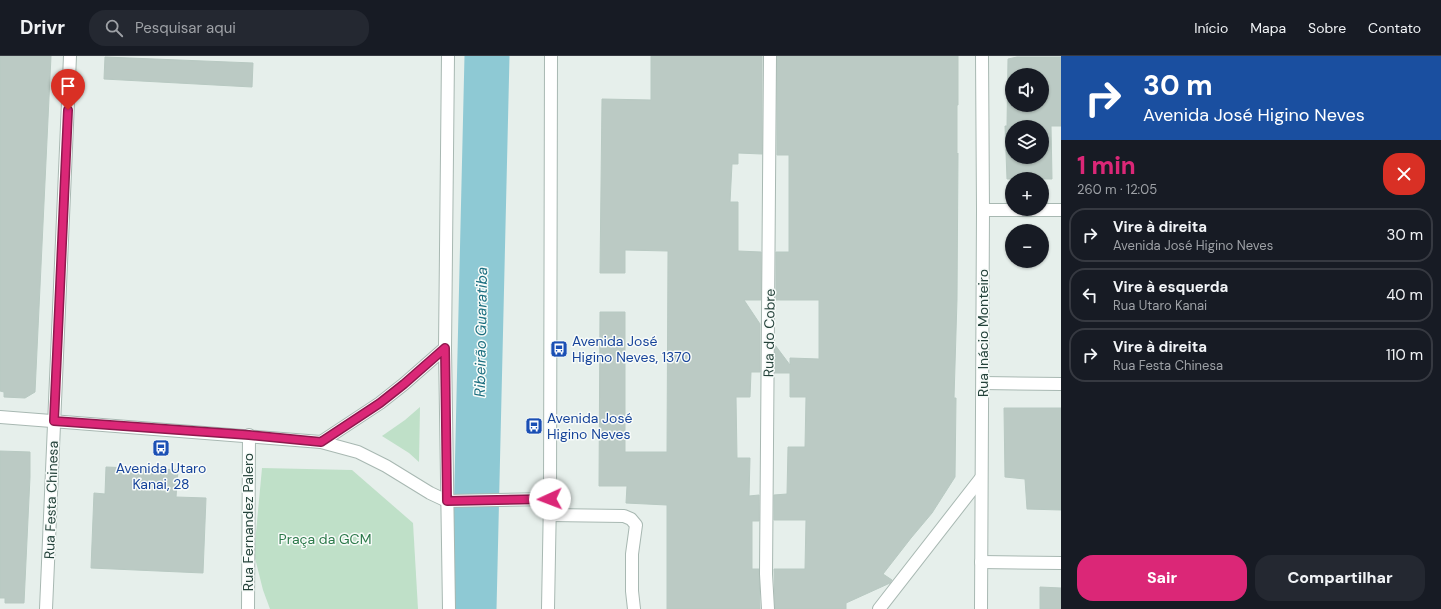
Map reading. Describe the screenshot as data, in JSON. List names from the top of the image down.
{
  "streets": {
    "street": [
      "Rua do Cobre",
      "Rua Inácio Monteiro",
      "Rua Festa Chinesa",
      "Rua Fernandez Palero"
    ]
  },
  "water": ["Ribeirão Guaratiba"],
  "parks": ["Praça da GCM"],
  "places": {
    "bus stop": ["Avenida José Higino Neves, 1370", "Avenida José Higino Neves", "Avenida Utaro Kanai, 28"]
  },
  "page": {
    "header": "Drivr",
    "search": "Pesquisar aqui",
    "nav": [
      "Início",
      "Mapa",
      "Sobre",
      "Contato"
    ],
    "turn": ["30 m", "Avenida José Higino Neves"],
    "map_buttons": ["+", "−"],
    "heading": ["1 min", "260 m · 12:05"],
    "list": [
      {
        "name": "Vire à direita",
        "note": "Avenida José Higino Neves",
        "value": "30 m"
      },
      {
        "name": "Vire à esquerda",
        "note": "Rua Utaro Kanai",
        "value": "40 m"
      },
      {
        "name": "Vire à direita",
        "note": "Rua Festa Chinesa",
        "value": "110 m"
      }
    ],
    "buttons": ["Sair", "Compartilhar"]
  }
}
